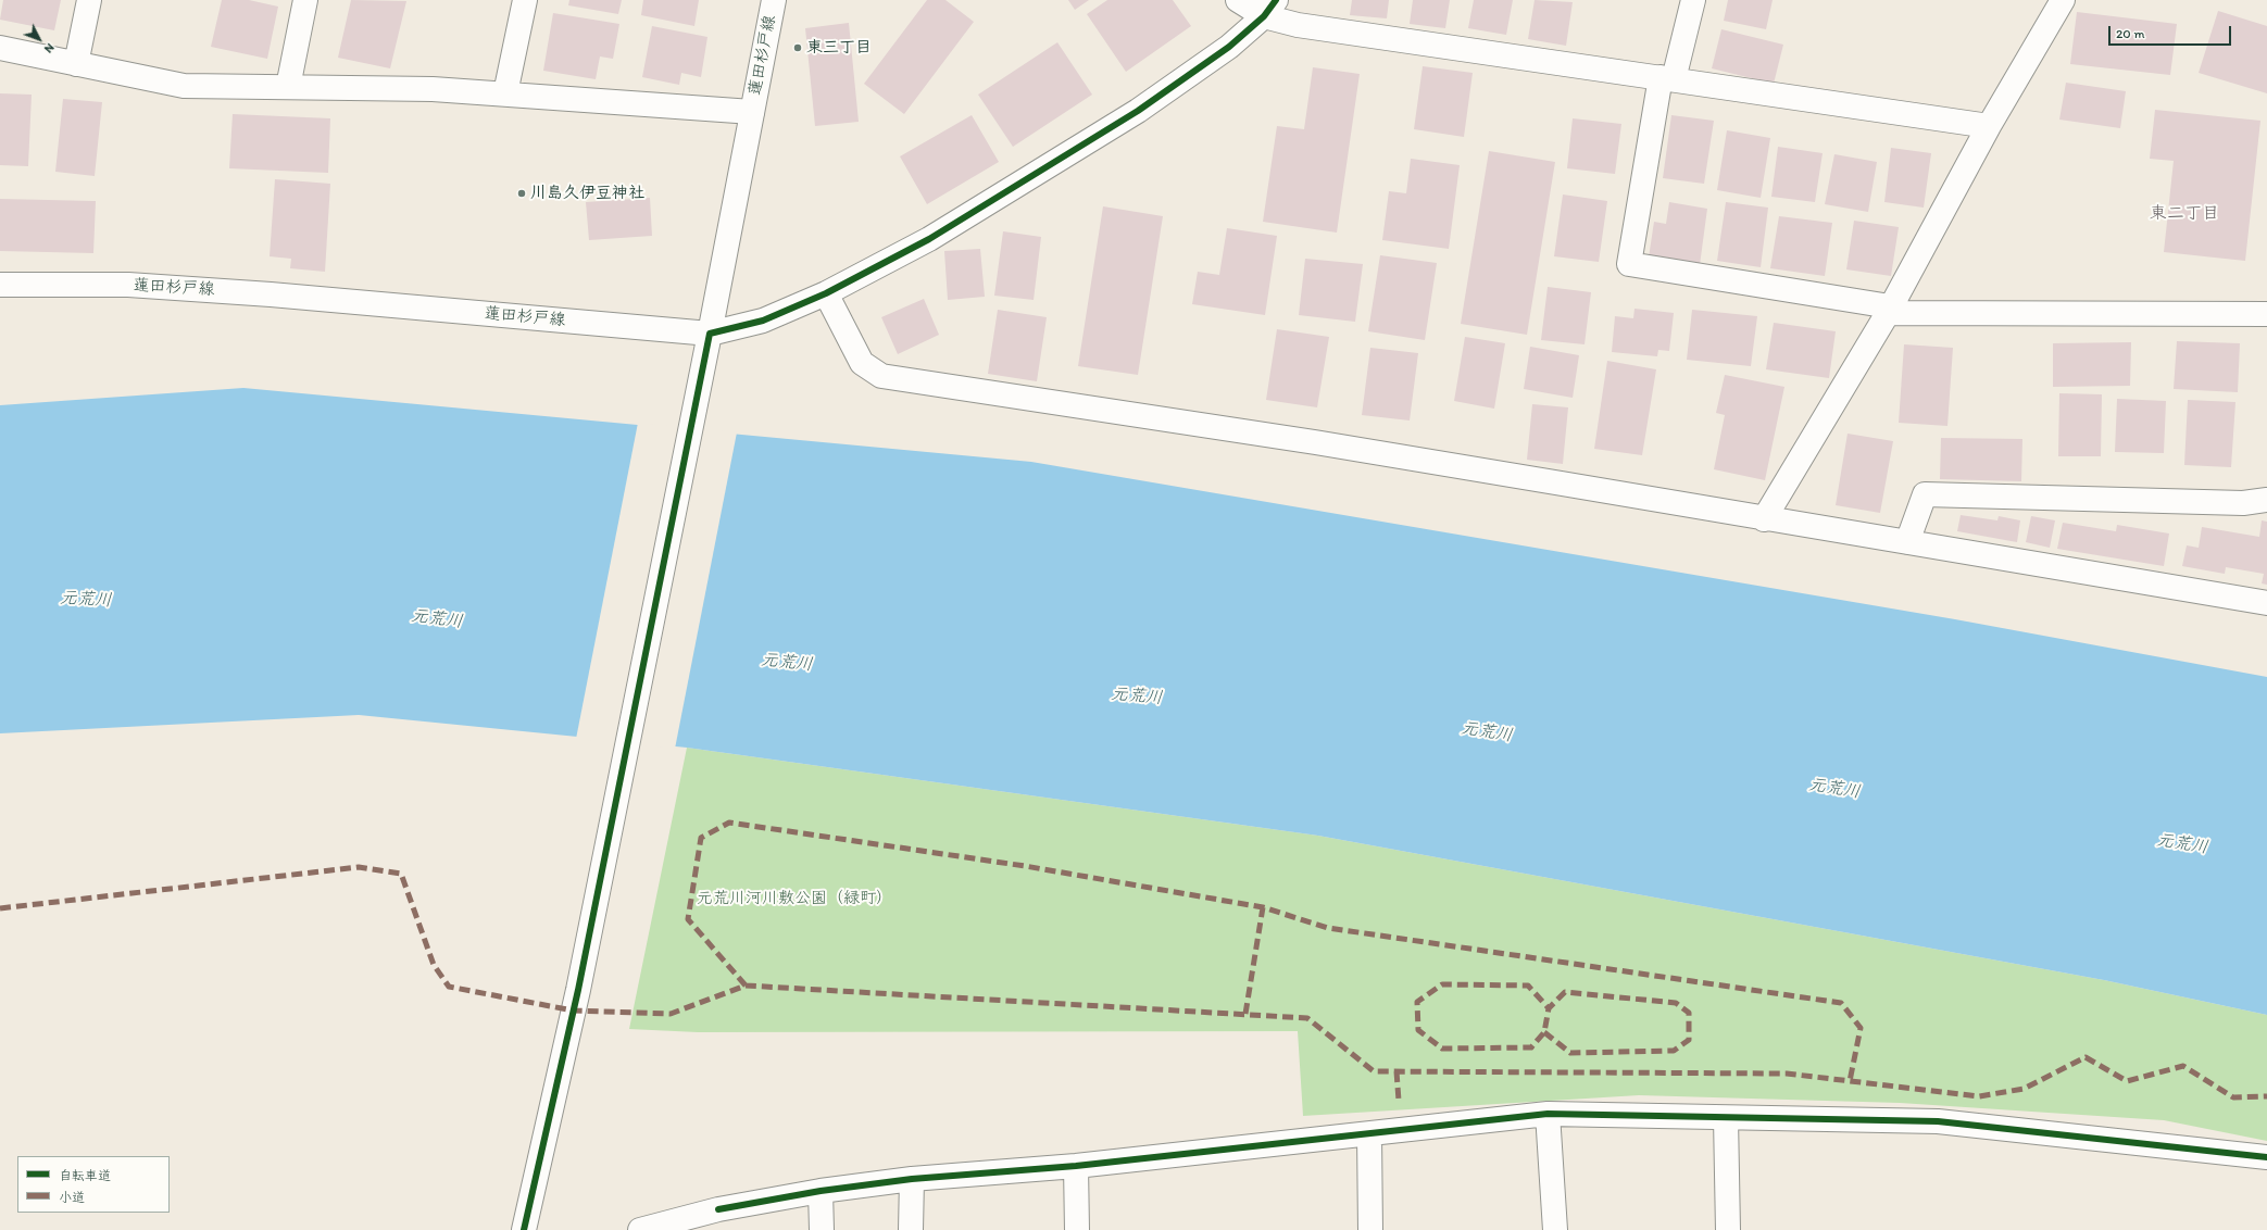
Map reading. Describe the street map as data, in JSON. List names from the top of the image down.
{
  "streets": {
    "street": ["蓮田杉戸線"]
  },
  "districts": ["東二丁目"],
  "water": ["元荒川"],
  "parks": ["元荒川河川敷公園（緑町）"],
  "places": ["東三丁目", "川島久伊豆神社"],
  "legend": ["自転車道", "小道"],
  "scale_bar": "20 m",
  "north": "bottom right"
}
